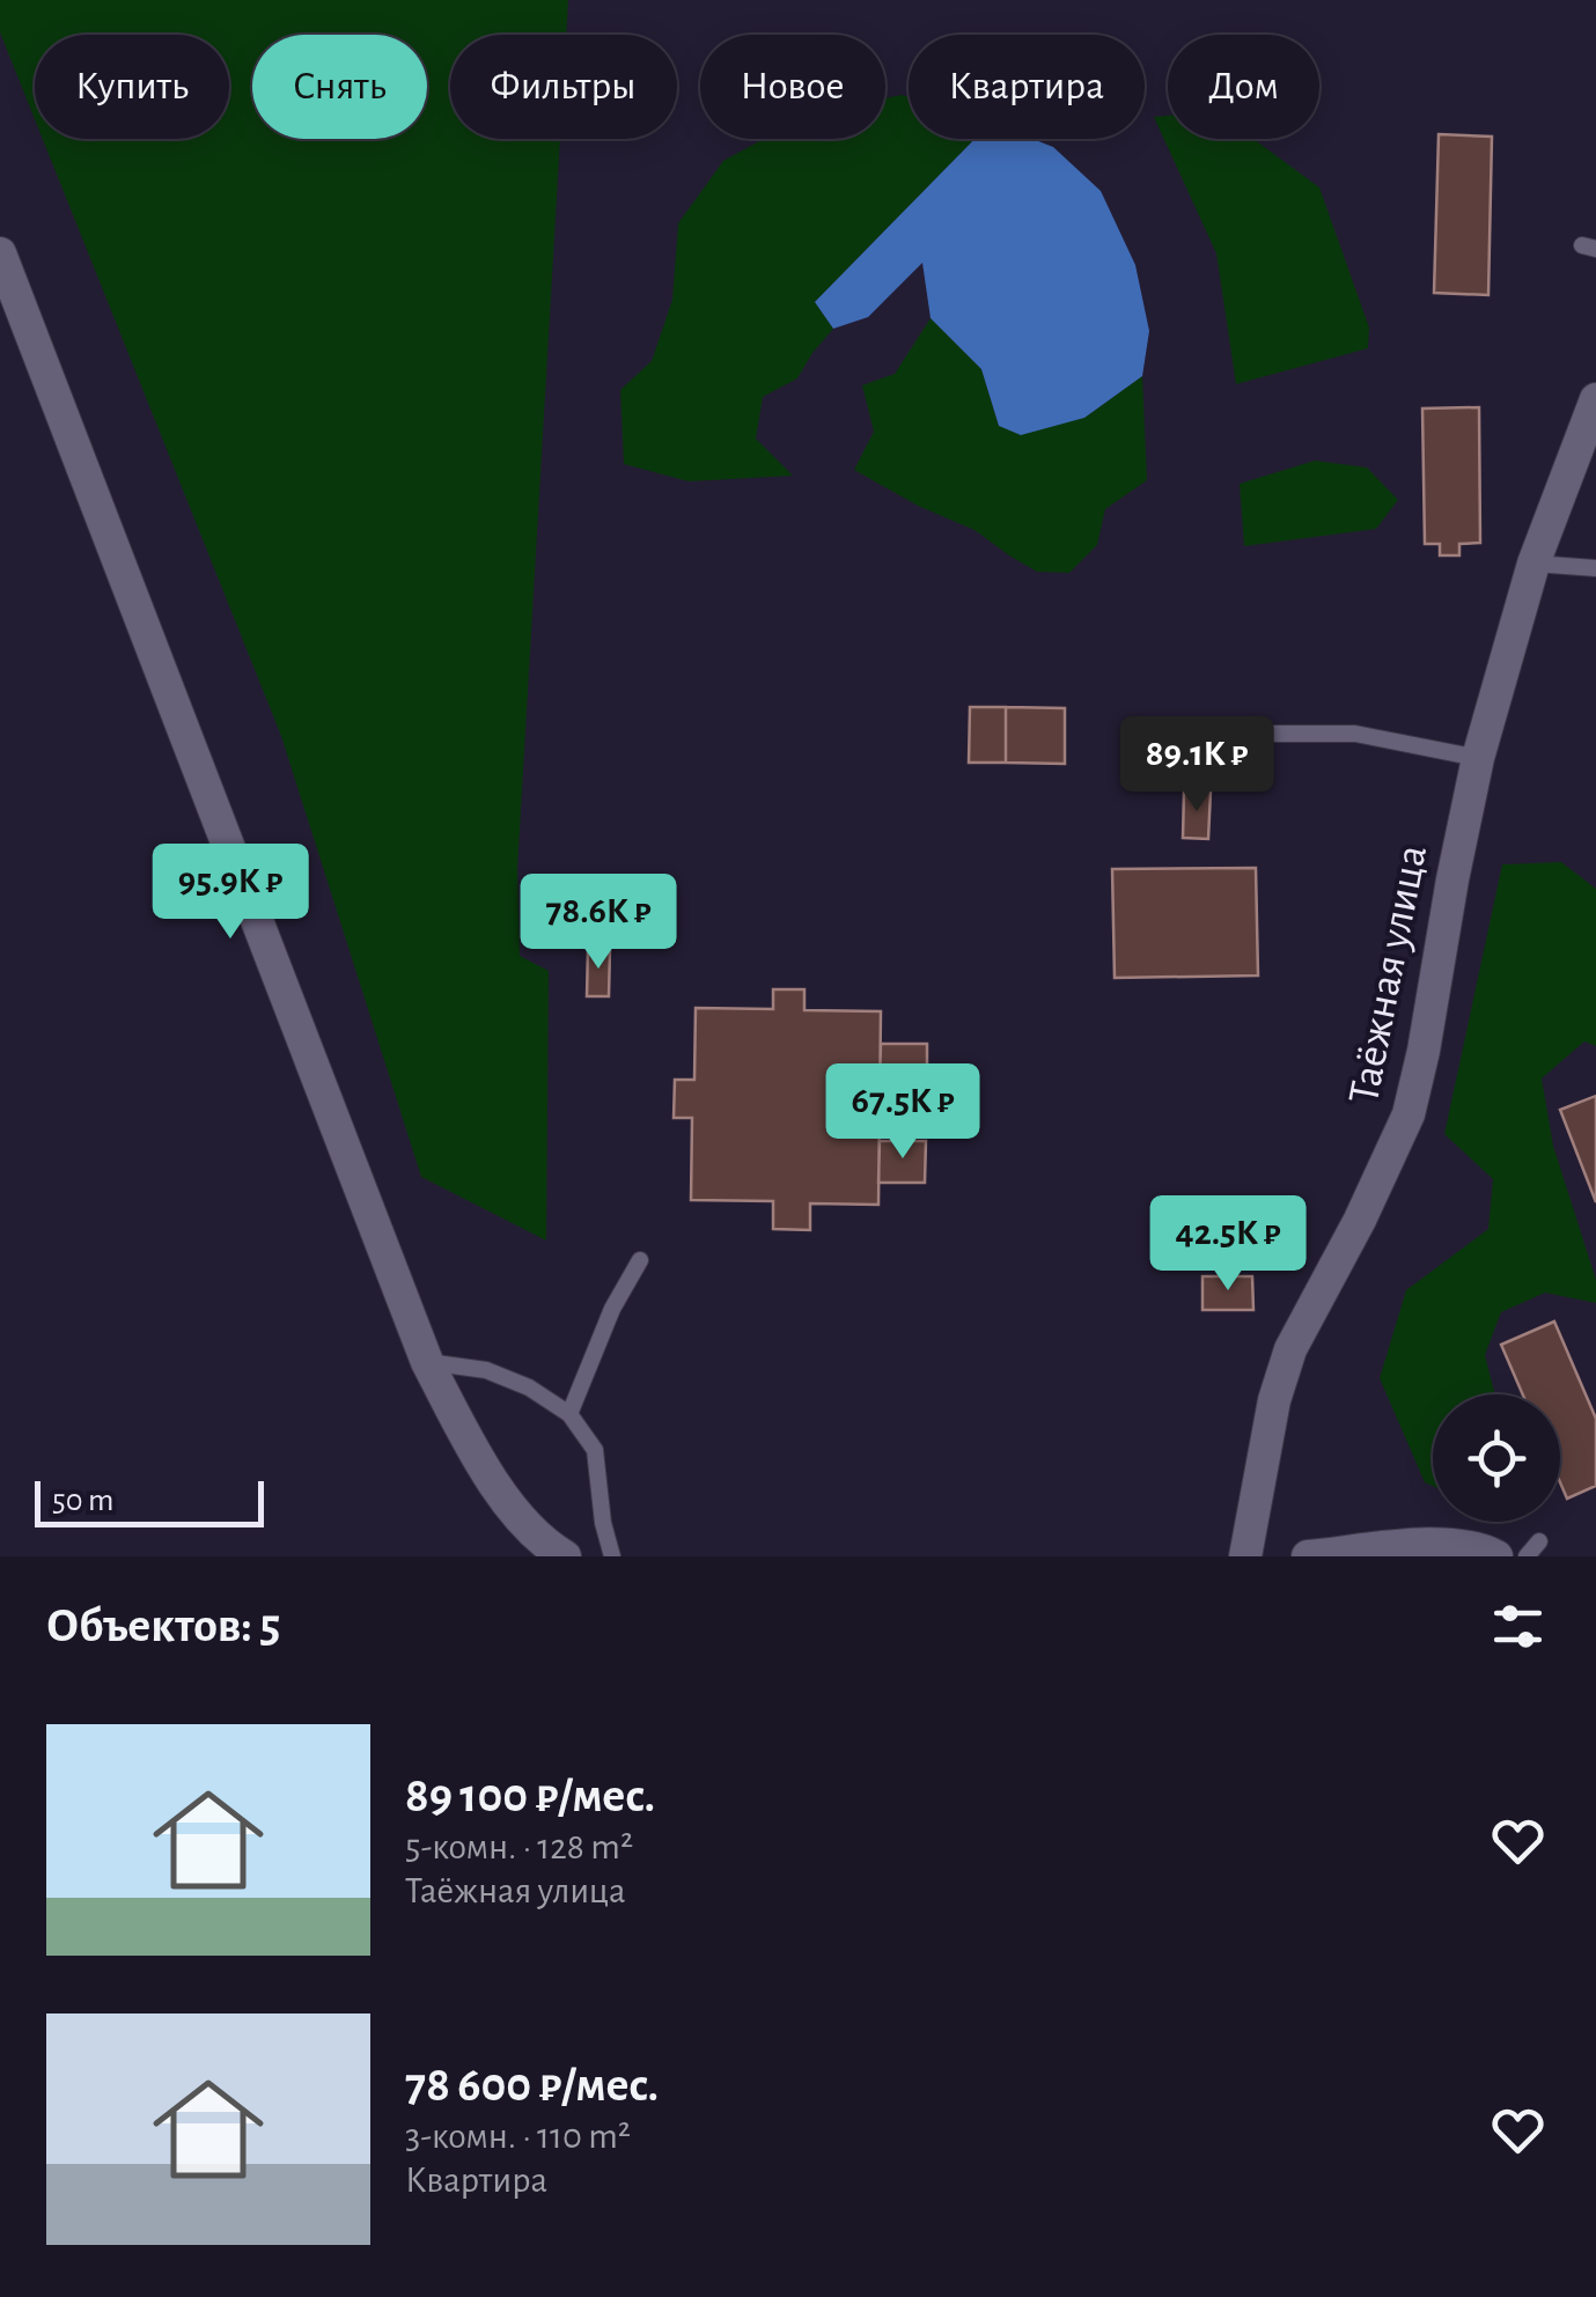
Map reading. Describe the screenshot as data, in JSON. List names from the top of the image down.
{
  "streets": {
    "street": ["Таёжная улица"]
  },
  "scale_bar": "50 m",
  "page": {
    "chip": [
      "Купить",
      "Снять",
      "Фильтры",
      "Новое",
      "Квартира",
      "Дом"
    ],
    "price": [
      "89.1K ₽",
      "95.9K ₽",
      "78.6K ₽",
      "67.5K ₽",
      "42.5K ₽"
    ],
    "scale": "50 m",
    "heading": "Объектов: 5",
    "list": [
      {
        "name": "89 100 ₽/мес.",
        "note": "5-комн. · 128 m² · Таёжная улица"
      },
      {
        "name": "78 600 ₽/мес.",
        "note": "3-комн. · 110 m² · Квартира"
      }
    ]
  }
}
